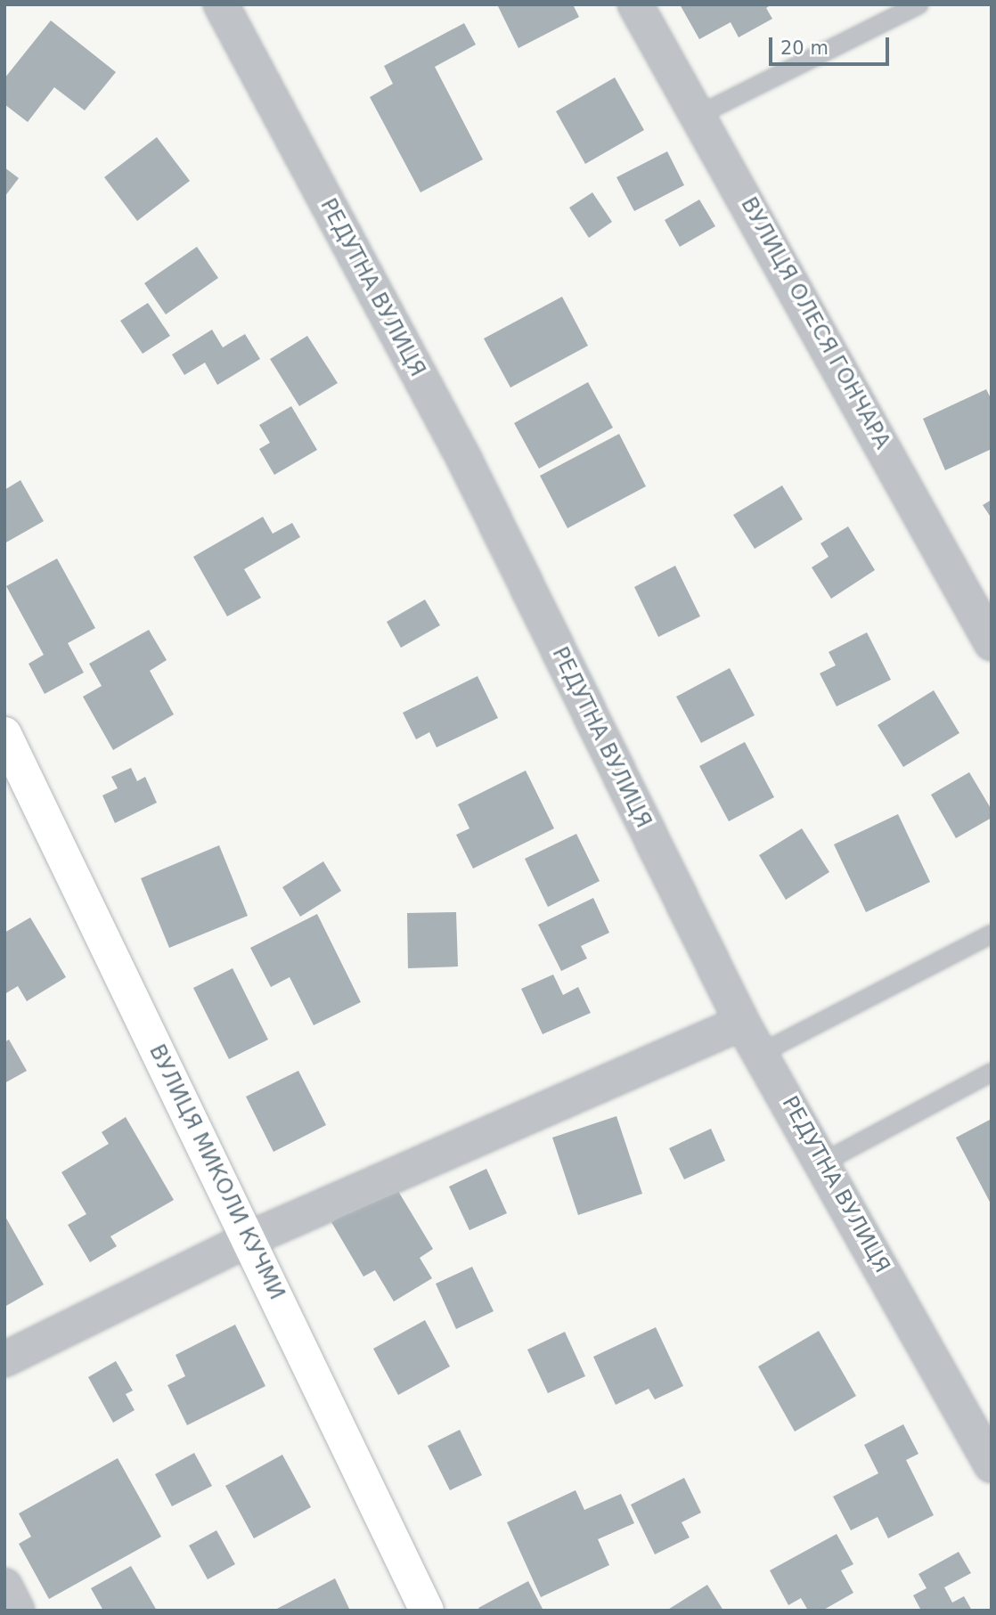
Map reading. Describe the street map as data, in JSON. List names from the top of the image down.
{
  "streets": {
    "street": ["РЕДУТНА ВУЛИЦЯ", "ВУЛИЦЯ ОЛЕСЯ ГОНЧАРА", "ВУЛИЦЯ МИКОЛИ КУЧМИ"]
  },
  "scale_bar": "20 m"
}
